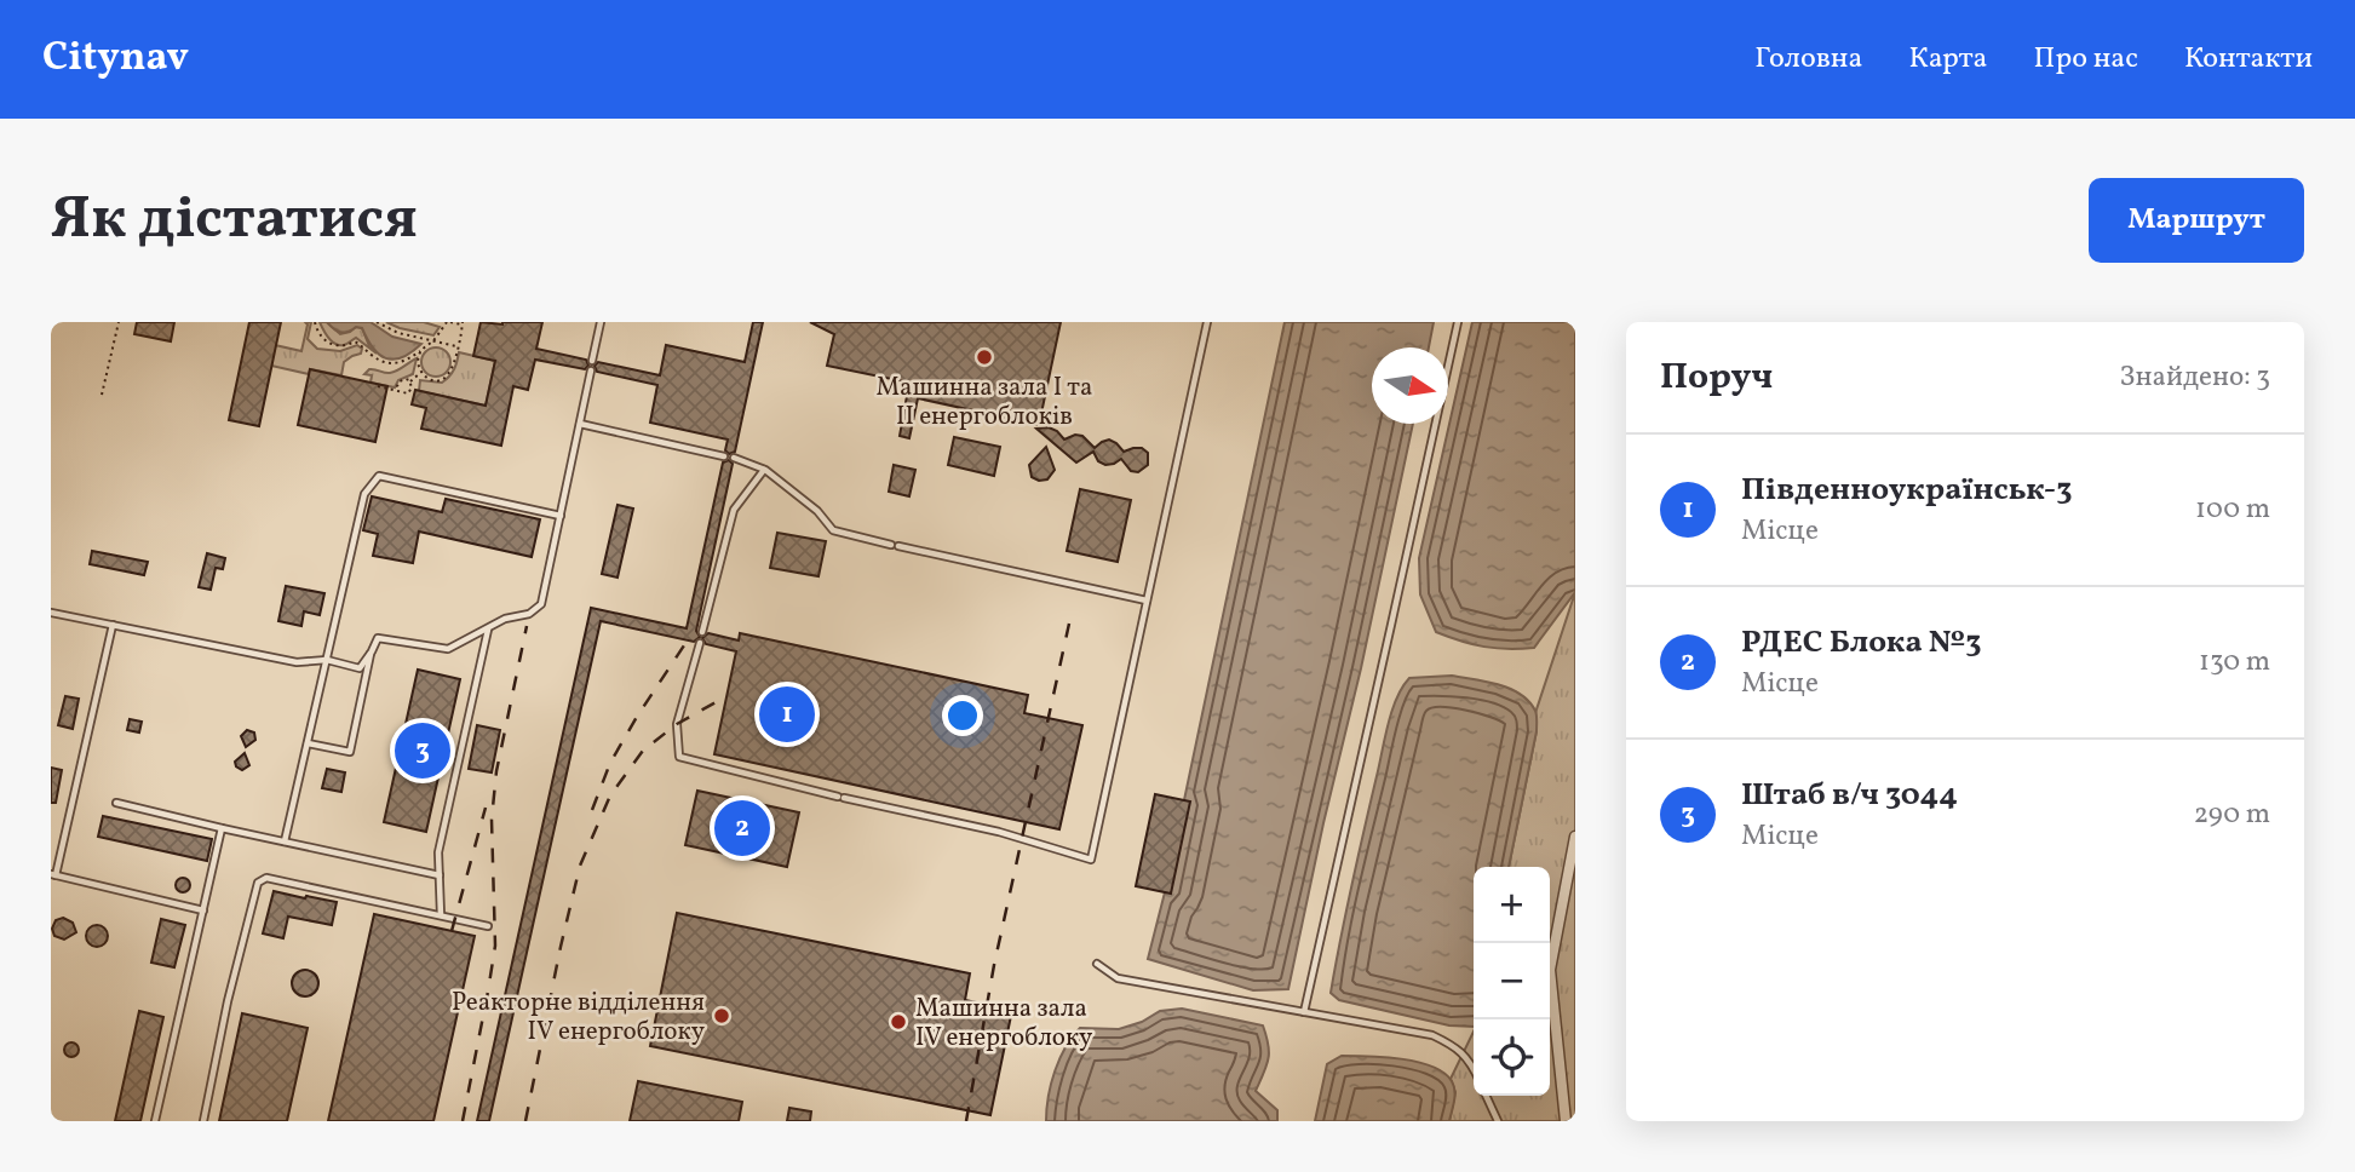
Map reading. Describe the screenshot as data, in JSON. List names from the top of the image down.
{
  "places": ["Машинна зала I та II енергоблоків", "Реакторне відділення IV енергоблоку", "Машинна зала IV енергоблоку"],
  "north": "right",
  "page": {
    "header": "Citynav",
    "nav": [
      "Головна",
      "Карта",
      "Про нас",
      "Контакти"
    ],
    "buttons": "Маршрут",
    "title": "Як дістатися",
    "heading": ["Поруч", "Знайдено: 3"],
    "list": [
      {
        "mark": "1",
        "name": "Південноукраїнськ-3",
        "note": "Місце",
        "value": "100 m"
      },
      {
        "mark": "2",
        "name": "РДЕС Блока №3",
        "note": "Місце",
        "value": "130 m"
      },
      {
        "mark": "3",
        "name": "Штаб в/ч 3044",
        "note": "Місце",
        "value": "290 m"
      }
    ],
    "pins": ["1", "3", "2"],
    "map_buttons": ["+", "−"]
  }
}
